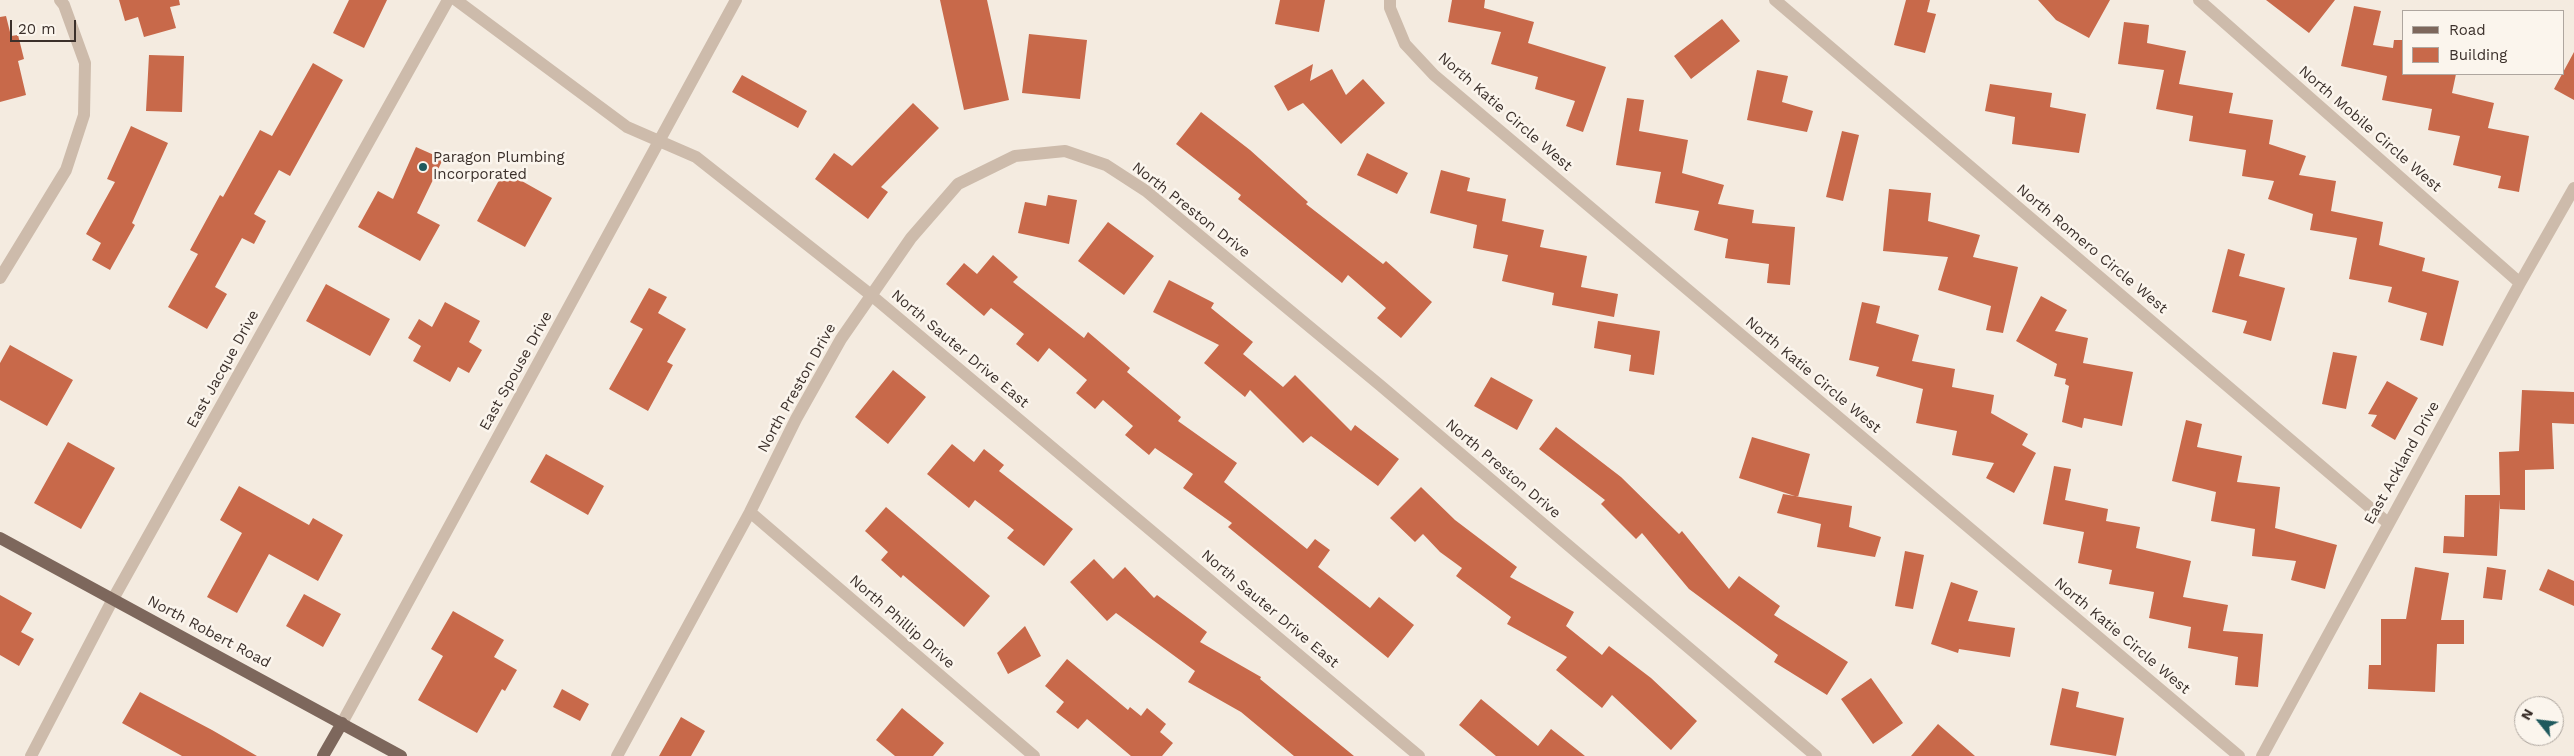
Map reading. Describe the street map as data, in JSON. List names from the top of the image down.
{
  "streets": {
    "main road": ["East Spouse Drive", "North Robert Road"],
    "street": [
      "North Katie Circle West",
      "North Mobile Circle West",
      "North Preston Drive",
      "North Romero Circle West",
      "North Sauter Drive East",
      "East Jacque Drive",
      "East Ackland Drive",
      "North Phillip Drive"
    ]
  },
  "crossings": [
    ["North Mobile Circle West", "East Ackland Drive"],
    ["North Preston Drive", "North Sauter Drive East"],
    ["North Preston Drive", "North Phillip Drive"],
    ["North Romero Circle West", "East Ackland Drive"],
    ["North Sauter Drive East", "East Spouse Drive"],
    ["East Jacque Drive", "North Robert Road"],
    ["East Spouse Drive", "North Robert Road"]
  ],
  "places": ["Paragon Plumbing Incorporated"],
  "legend": ["Road", "Building"],
  "scale_bar": "20 m",
  "north": "top left"
}
